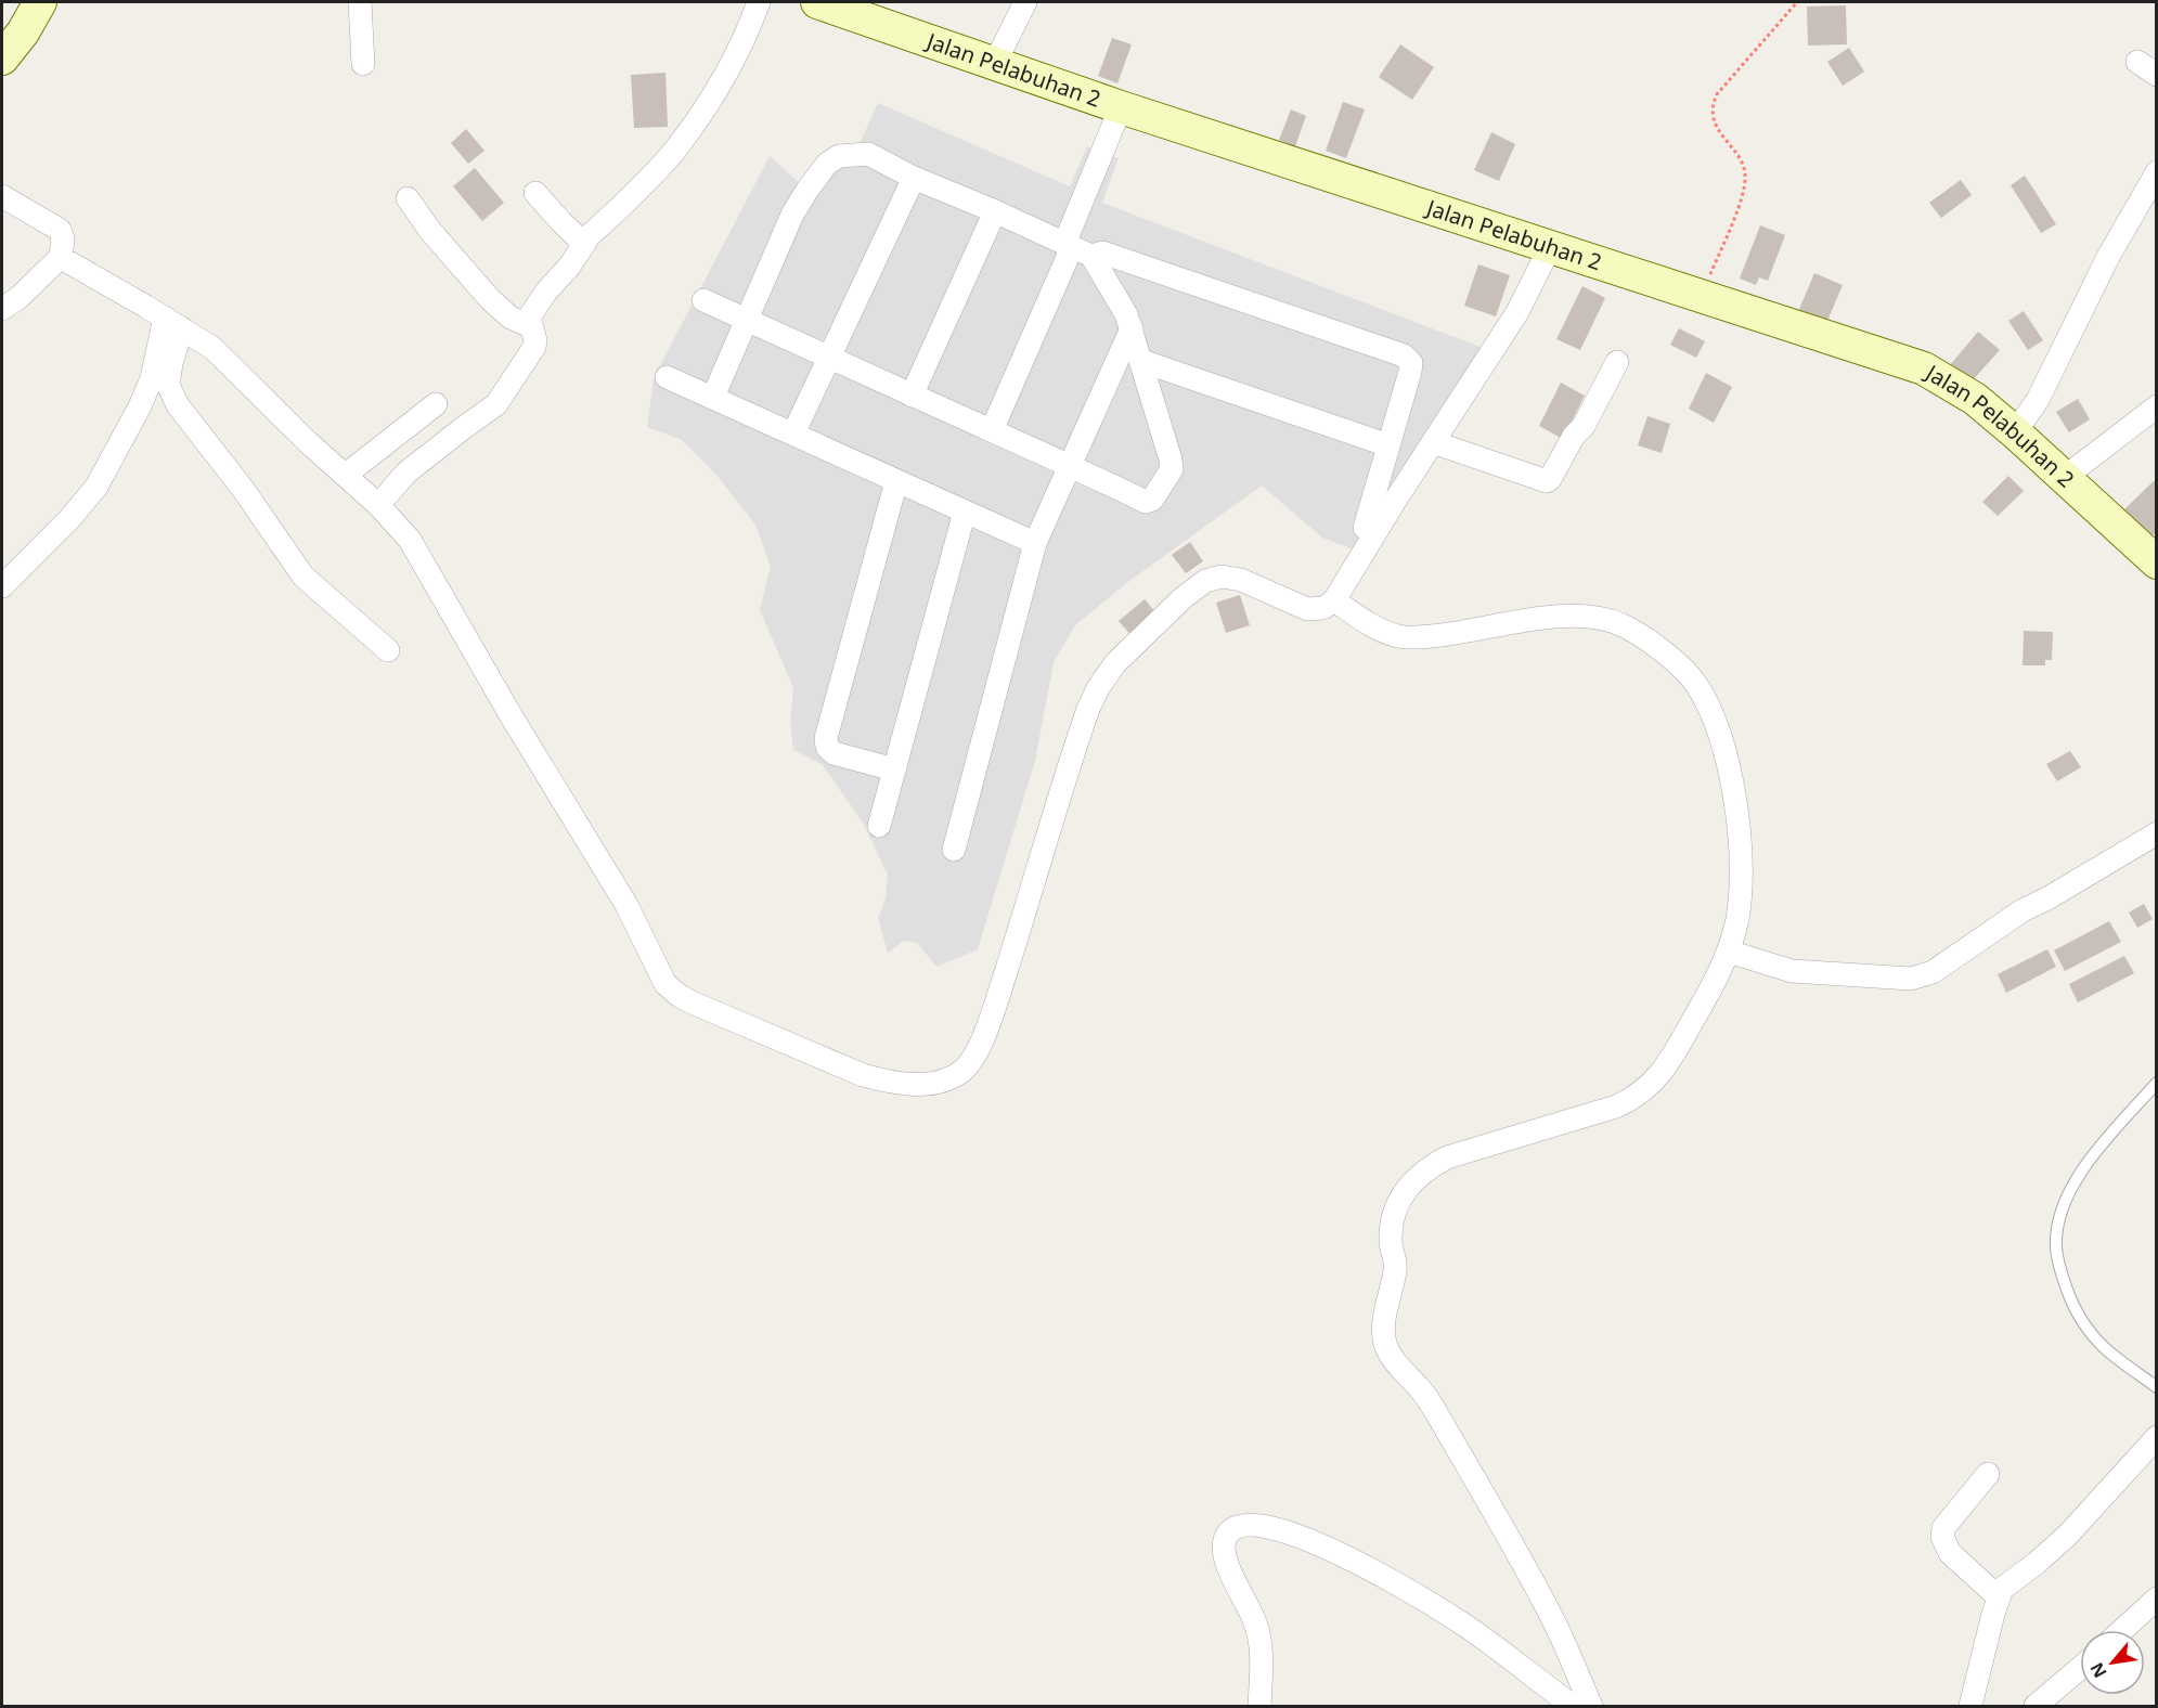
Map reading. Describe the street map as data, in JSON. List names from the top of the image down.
{
  "streets": {
    "main road": ["Jalan Pelabuhan 2"]
  },
  "north": "bottom left"
}
